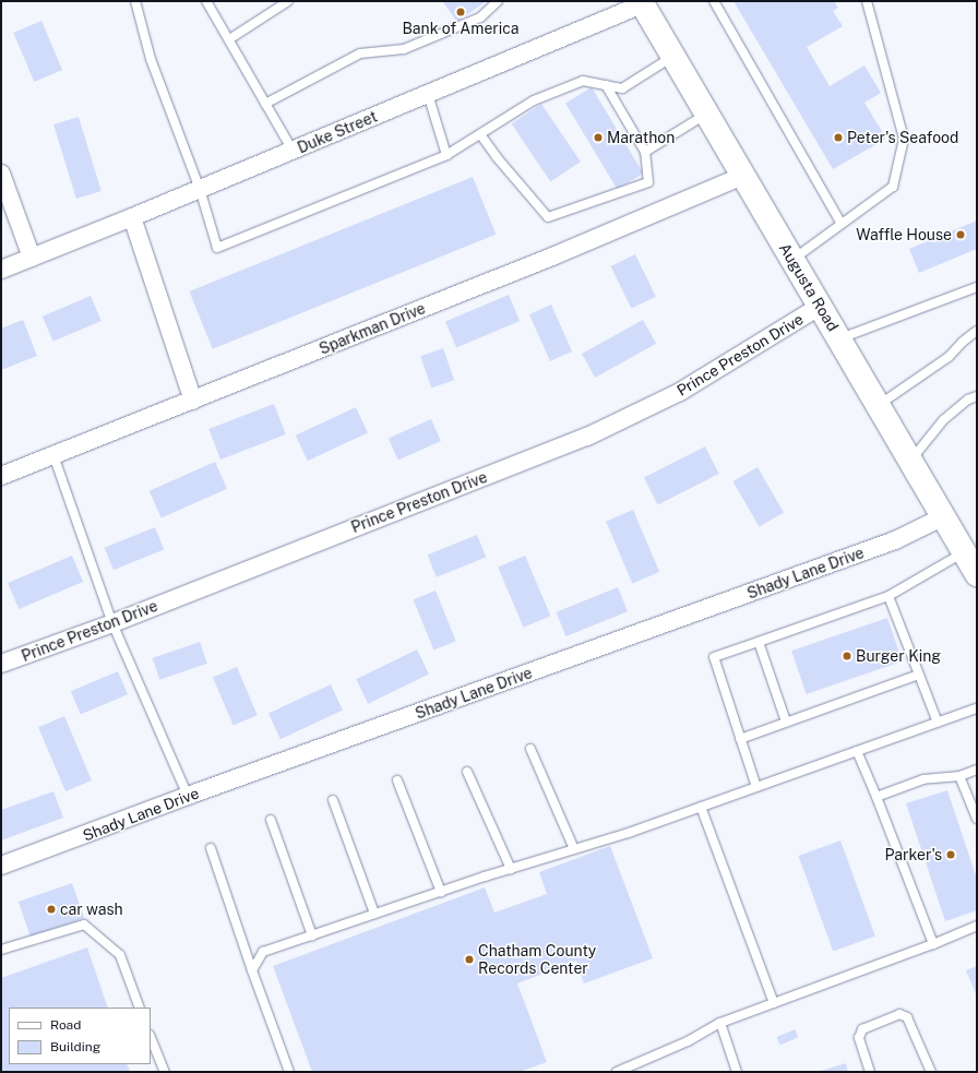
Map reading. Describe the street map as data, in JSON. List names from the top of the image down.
{
  "streets": {
    "highway": ["Augusta Road"],
    "street": [
      "Duke Street",
      "Sparkman Drive",
      "Prince Preston Drive",
      "Shady Lane Drive"
    ]
  },
  "crossings": [
    ["Duke Street", "Augusta Road"],
    ["Augusta Road", "Sparkman Drive"],
    ["Augusta Road", "Prince Preston Drive"],
    ["Augusta Road", "Shady Lane Drive"]
  ],
  "places": [
    "Bank of America",
    "Marathon",
    "Peter's Seafood",
    "Waffle House",
    "Burger King",
    "Parker's",
    "car wash",
    "Chatham County Records Center"
  ],
  "legend": ["Road", "Building"]
}
